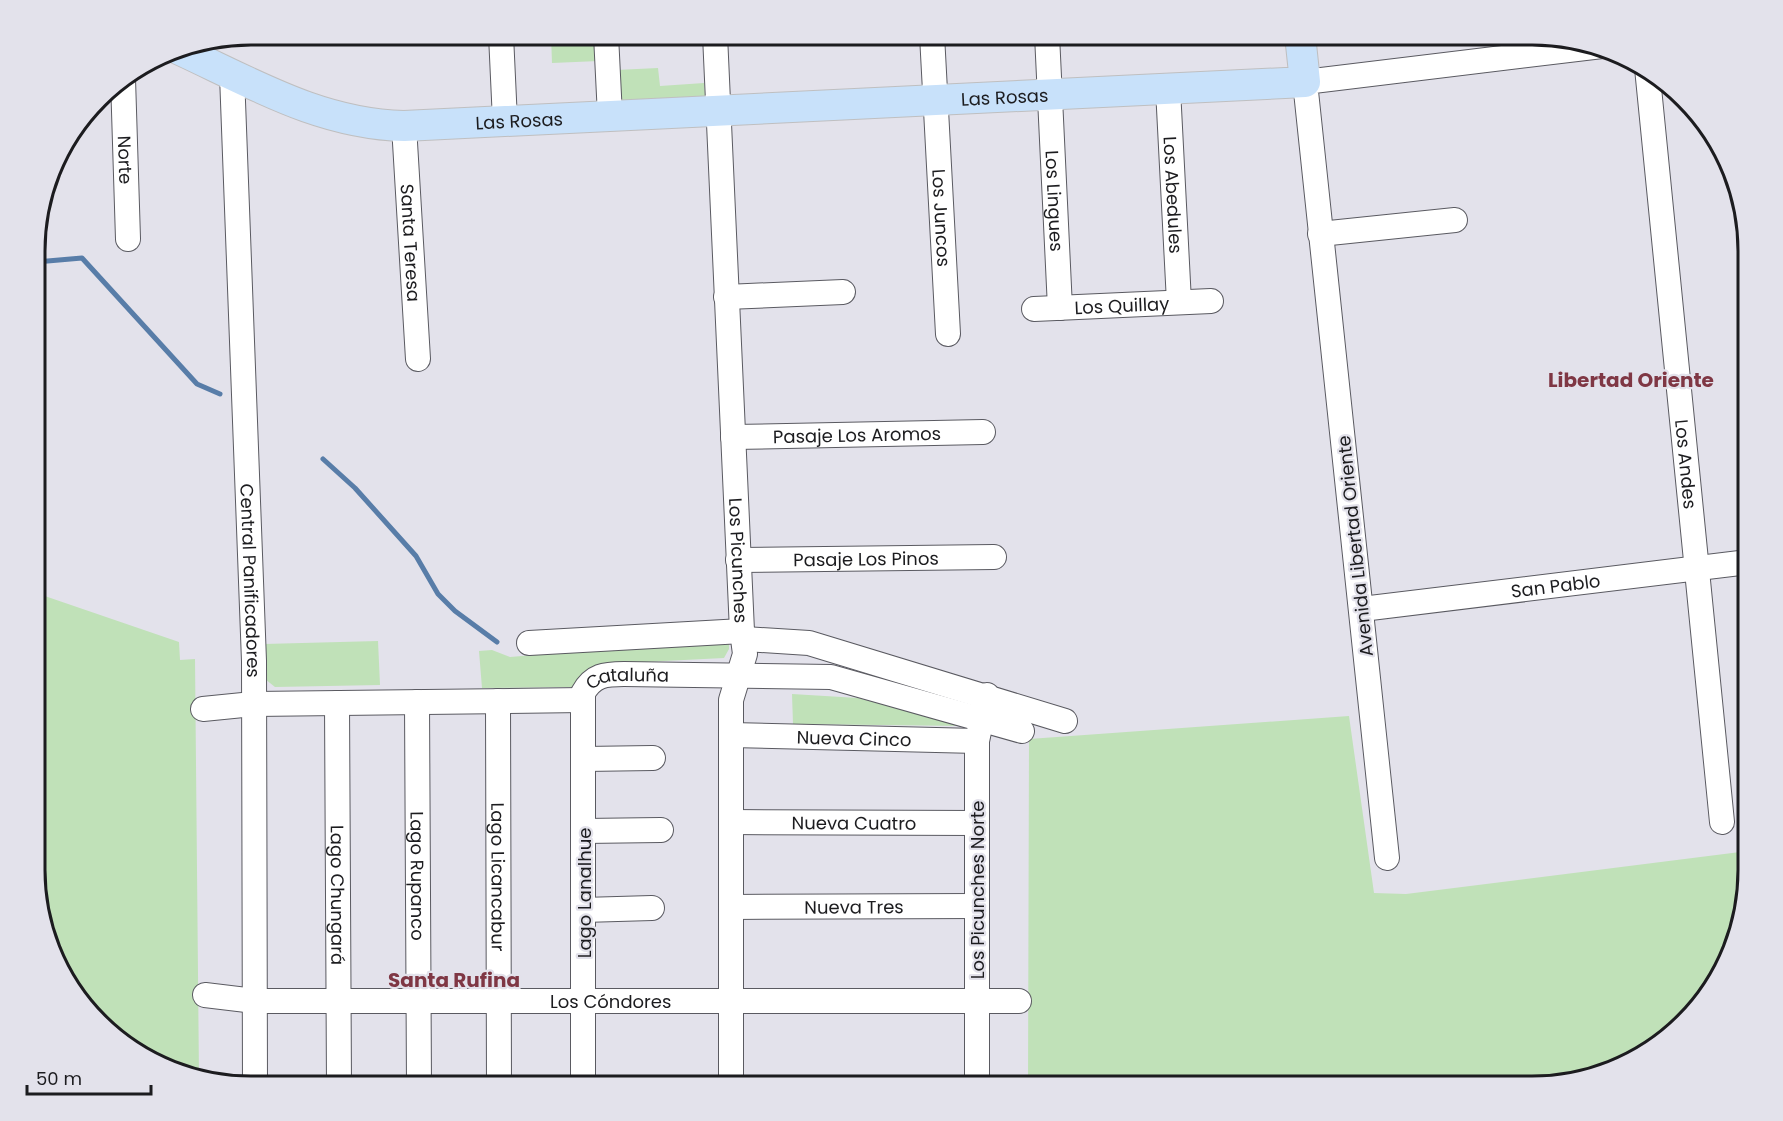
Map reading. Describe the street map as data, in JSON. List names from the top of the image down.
{
  "streets": {
    "main road": ["Las Rosas", "Avenida Libertad Oriente"],
    "street": [
      "Norte",
      "Los Abedules",
      "Los Lingues",
      "Los Juncos",
      "Santa Teresa",
      "Los Quillay",
      "Pasaje Los Aromos",
      "Los Andes",
      "Pasaje Los Pinos",
      "Los Picunches",
      "Central Panificadores",
      "San Pablo",
      "Cataluña",
      "Nueva Cinco",
      "Nueva Cuatro",
      "Lago Rupanco",
      "Lago Licancabur",
      "Los Picunches Norte",
      "Lago Lanalhue",
      "Lago Chungará",
      "Nueva Tres",
      "Los Cóndores"
    ]
  },
  "crossings": [
    ["Las Rosas", "Los Abedules"],
    ["Las Rosas", "Los Lingues"],
    ["Las Rosas", "Los Juncos"],
    ["Las Rosas", "Santa Teresa"],
    ["Las Rosas", "Avenida Libertad Oriente"],
    ["Las Rosas", "Los Picunches"],
    ["Las Rosas", "Central Panificadores"],
    ["Los Abedules", "Los Quillay"],
    ["Los Lingues", "Los Quillay"],
    ["Pasaje Los Aromos", "Los Picunches"],
    ["Los Andes", "San Pablo"],
    ["Avenida Libertad Oriente", "San Pablo"],
    ["Pasaje Los Pinos", "Los Picunches"],
    ["Los Picunches", "Cataluña"],
    ["Los Picunches", "Nueva Cinco"],
    ["Los Picunches", "Nueva Cuatro"],
    ["Los Picunches", "Nueva Tres"],
    ["Los Picunches", "Los Cóndores"],
    ["Central Panificadores", "Cataluña"],
    ["Central Panificadores", "Los Cóndores"],
    ["Cataluña", "Nueva Cinco"],
    ["Cataluña", "Lago Rupanco"],
    ["Cataluña", "Lago Licancabur"],
    ["Cataluña", "Los Picunches Norte"],
    ["Cataluña", "Lago Lanalhue"],
    ["Cataluña", "Lago Chungará"],
    ["Nueva Cinco", "Los Picunches Norte"],
    ["Nueva Cuatro", "Los Picunches Norte"],
    ["Lago Rupanco", "Los Cóndores"],
    ["Lago Licancabur", "Los Cóndores"],
    ["Los Picunches Norte", "Nueva Tres"],
    ["Los Picunches Norte", "Los Cóndores"],
    ["Lago Lanalhue", "Los Cóndores"],
    ["Lago Chungará", "Los Cóndores"]
  ],
  "districts": ["Libertad Oriente", "Santa Rufina"],
  "scale_bar": "50 m"
}
